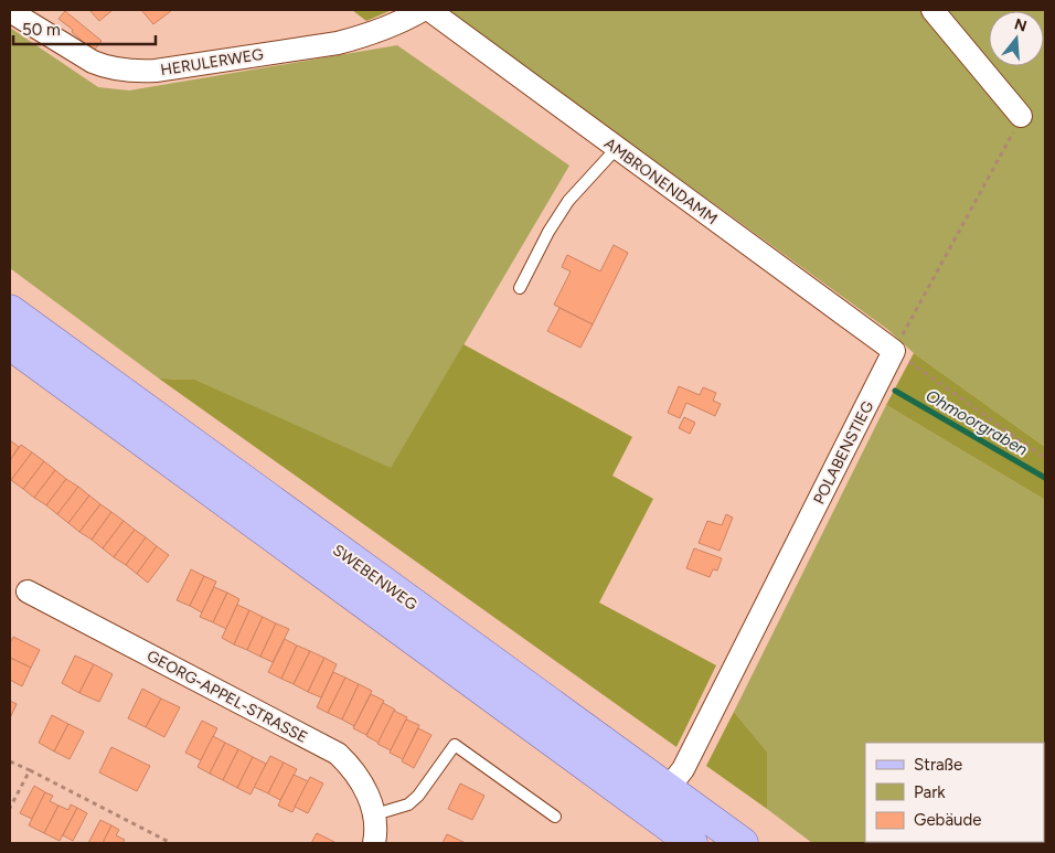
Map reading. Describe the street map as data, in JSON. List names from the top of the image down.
{
  "streets": {
    "main road": ["SWEBENWEG"],
    "street": [
      "HERULERWEG",
      "AMBRONENDAMM",
      "POLABENSTIEG",
      "GEORG-APPEL-STRASSE"
    ]
  },
  "crossings": [
    ["AMBRONENDAMM", "POLABENSTIEG"],
    ["POLABENSTIEG", "SWEBENWEG"]
  ],
  "water": ["Ohmoorgraben"],
  "legend": ["Straße", "Park", "Gebäude"],
  "scale_bar": "50 m",
  "north": "top"
}
